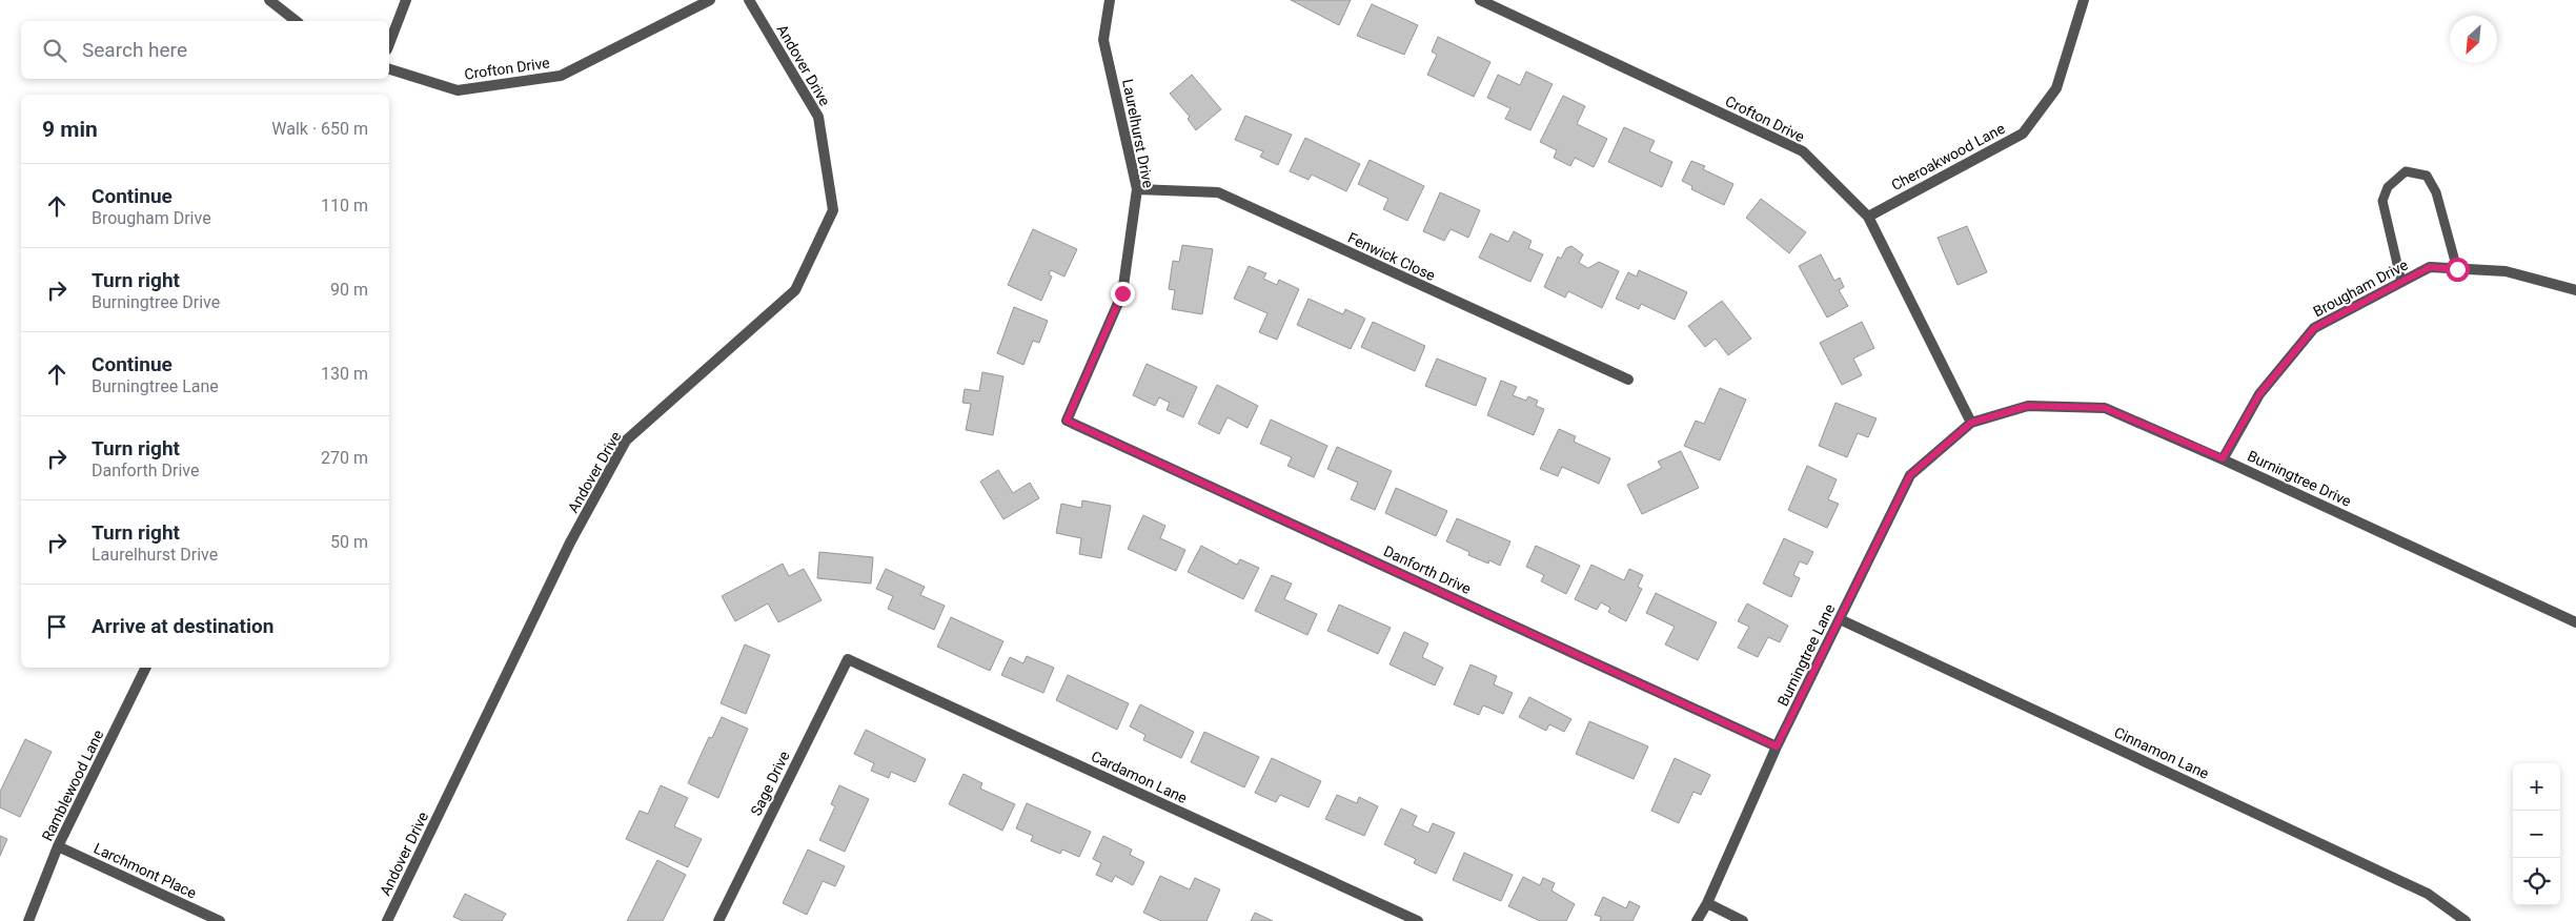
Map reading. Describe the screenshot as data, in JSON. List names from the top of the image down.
{
  "streets": {
    "street": [
      "Andover Drive",
      "Crofton Drive",
      "Laurelhurst Drive",
      "Cheroakwood Lane",
      "Fenwick Close",
      "Brougham Drive",
      "Burningtree Drive",
      "Danforth Drive",
      "Burningtree Lane",
      "Cinnamon Lane",
      "Cardamon Lane",
      "Sage Drive",
      "Ramblewood Lane",
      "Larchmont Place"
    ]
  },
  "crossings": [
    ["Crofton Drive", "Cheroakwood Lane"],
    ["Crofton Drive", "Burningtree Drive"],
    ["Crofton Drive", "Burningtree Lane"],
    ["Laurelhurst Drive", "Fenwick Close"],
    ["Laurelhurst Drive", "Danforth Drive"],
    ["Brougham Drive", "Burningtree Drive"],
    ["Burningtree Drive", "Burningtree Lane"],
    ["Danforth Drive", "Burningtree Lane"],
    ["Burningtree Lane", "Cinnamon Lane"],
    ["Cardamon Lane", "Sage Drive"],
    ["Ramblewood Lane", "Larchmont Place"]
  ],
  "north": "bottom left",
  "page": {
    "search": "Search here",
    "heading": ["9 min", "Walk · 650 m"],
    "list": [
      ["Continue", "Brougham Drive", "110 m"],
      ["Turn right", "Burningtree Drive", "90 m"],
      ["Continue", "Burningtree Lane", "130 m"],
      ["Turn right", "Danforth Drive", "270 m"],
      ["Turn right", "Laurelhurst Drive", "50 m"],
      "Arrive at destination"
    ],
    "map_buttons": ["+", "−"]
  }
}
